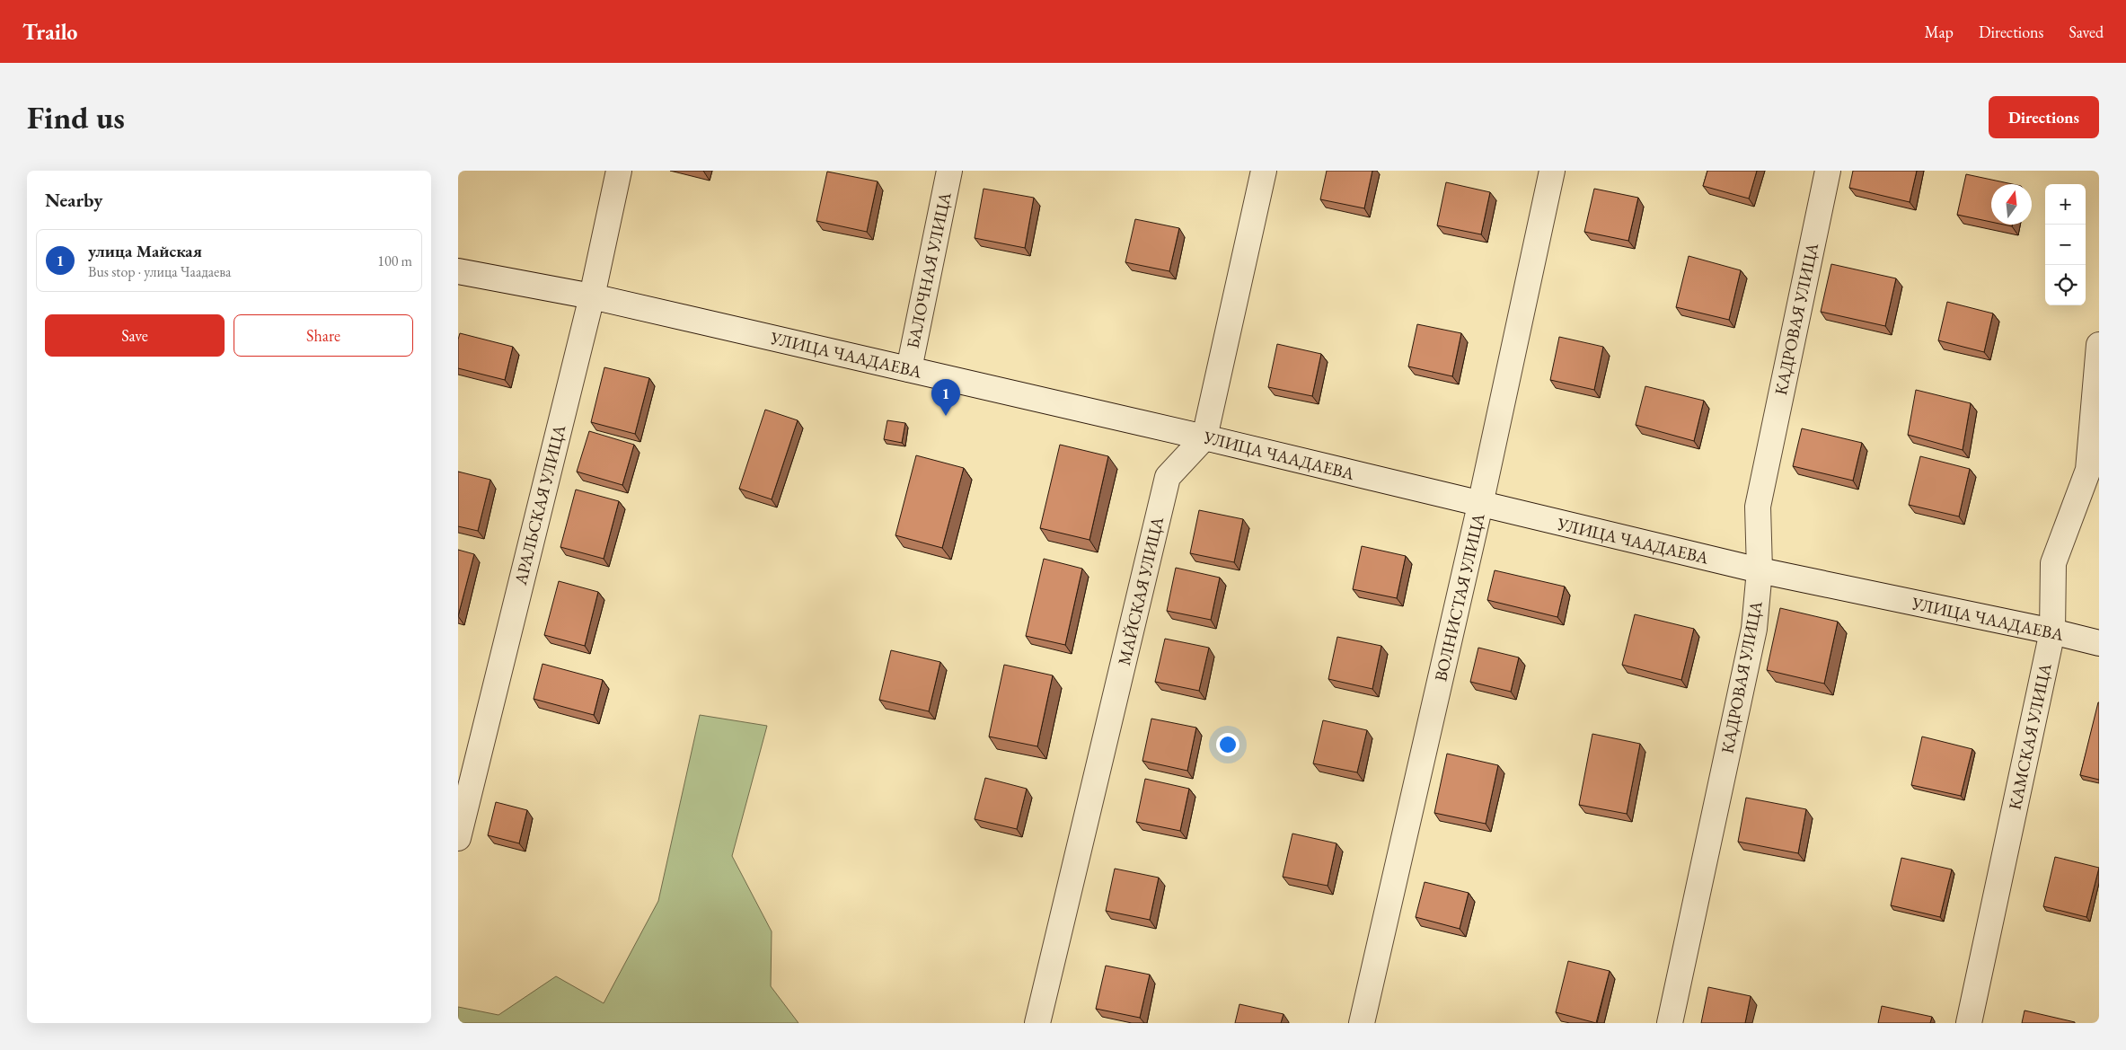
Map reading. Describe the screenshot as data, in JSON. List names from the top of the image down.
{
  "streets": {
    "street": [
      "БАЛОЧНАЯ УЛИЦА",
      "КАДРОВАЯ УЛИЦА",
      "УЛИЦА ЧААДАЕВА",
      "АРАЛЬСКАЯ УЛИЦА",
      "МАЙСКАЯ УЛИЦА",
      "ВОЛНИСТАЯ УЛИЦА",
      "КАМСКАЯ УЛИЦА"
    ]
  },
  "crossings": [
    ["БАЛОЧНАЯ УЛИЦА", "УЛИЦА ЧААДАЕВА"],
    ["КАДРОВАЯ УЛИЦА", "УЛИЦА ЧААДАЕВА"],
    ["УЛИЦА ЧААДАЕВА", "АРАЛЬСКАЯ УЛИЦА"],
    ["УЛИЦА ЧААДАЕВА", "МАЙСКАЯ УЛИЦА"],
    ["УЛИЦА ЧААДАЕВА", "ВОЛНИСТАЯ УЛИЦА"],
    ["УЛИЦА ЧААДАЕВА", "КАМСКАЯ УЛИЦА"]
  ],
  "north": "top",
  "page": {
    "header": "Trailo",
    "nav": ["Map", "Directions", "Saved"],
    "buttons": [
      "Directions",
      ["Save", "Share"]
    ],
    "title": "Find us",
    "heading": "Nearby",
    "map_buttons": ["+", "−"],
    "list": [
      {
        "mark": "1",
        "name": "улица Майская",
        "note": "Bus stop · улица Чаадаева",
        "value": "100 m"
      }
    ],
    "pins": "1"
  }
}
